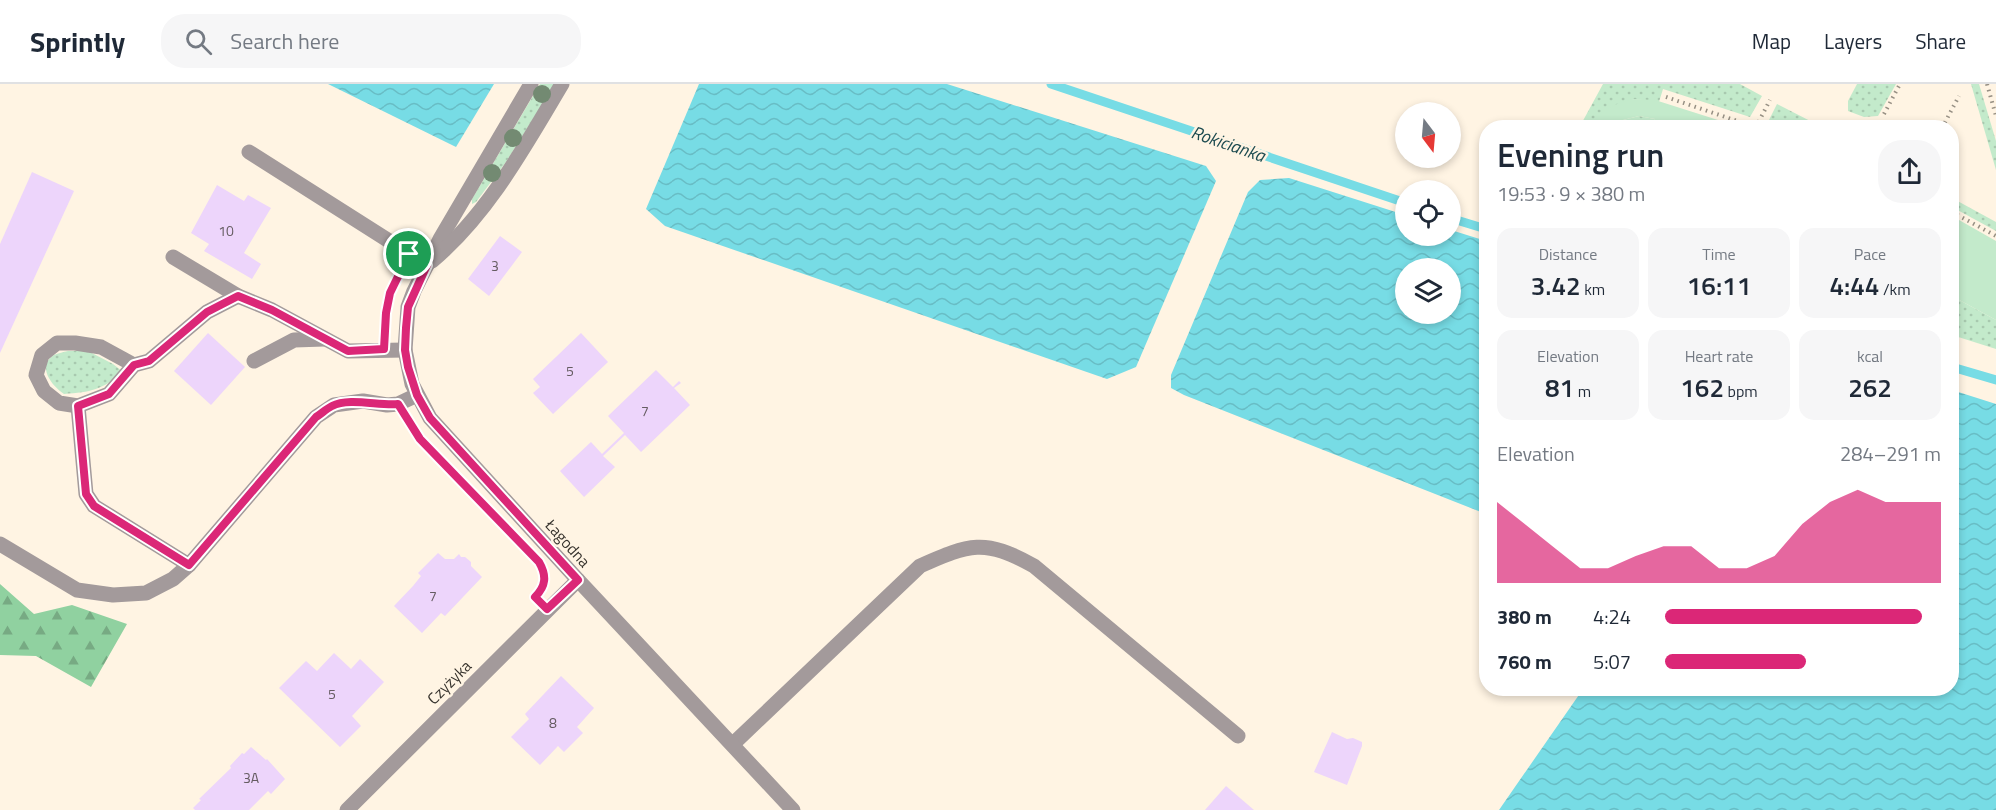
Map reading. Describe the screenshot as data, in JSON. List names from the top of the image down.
{
  "streets": {
    "street": ["Łagodna", "Czyżyka"]
  },
  "crossings": [
    ["Łagodna", "Czyżyka"]
  ],
  "water": ["Rokicianka"],
  "house_numbers": [
    "10",
    "3",
    "5",
    "7",
    "7",
    "5",
    "8",
    "3A"
  ],
  "north": "bottom",
  "page": {
    "header": "Sprintly",
    "search": "Search here",
    "nav": ["Map", "Layers", "Share"],
    "heading": ["Evening run", "19:53 · 9 × 380 m"],
    "stats": [
      ["Distance", "3.42 km"],
      ["Time", "16:11"],
      ["Pace", "4:44 /km"],
      ["Elevation", "81 m"],
      ["Heart rate", "162 bpm"],
      ["kcal", "262"]
    ],
    "chart": ["Elevation", "284–291 m"],
    "list": [
      {
        "name": "380 m",
        "note": "4:24"
      },
      {
        "name": "760 m",
        "note": "5:07"
      }
    ]
  }
}
